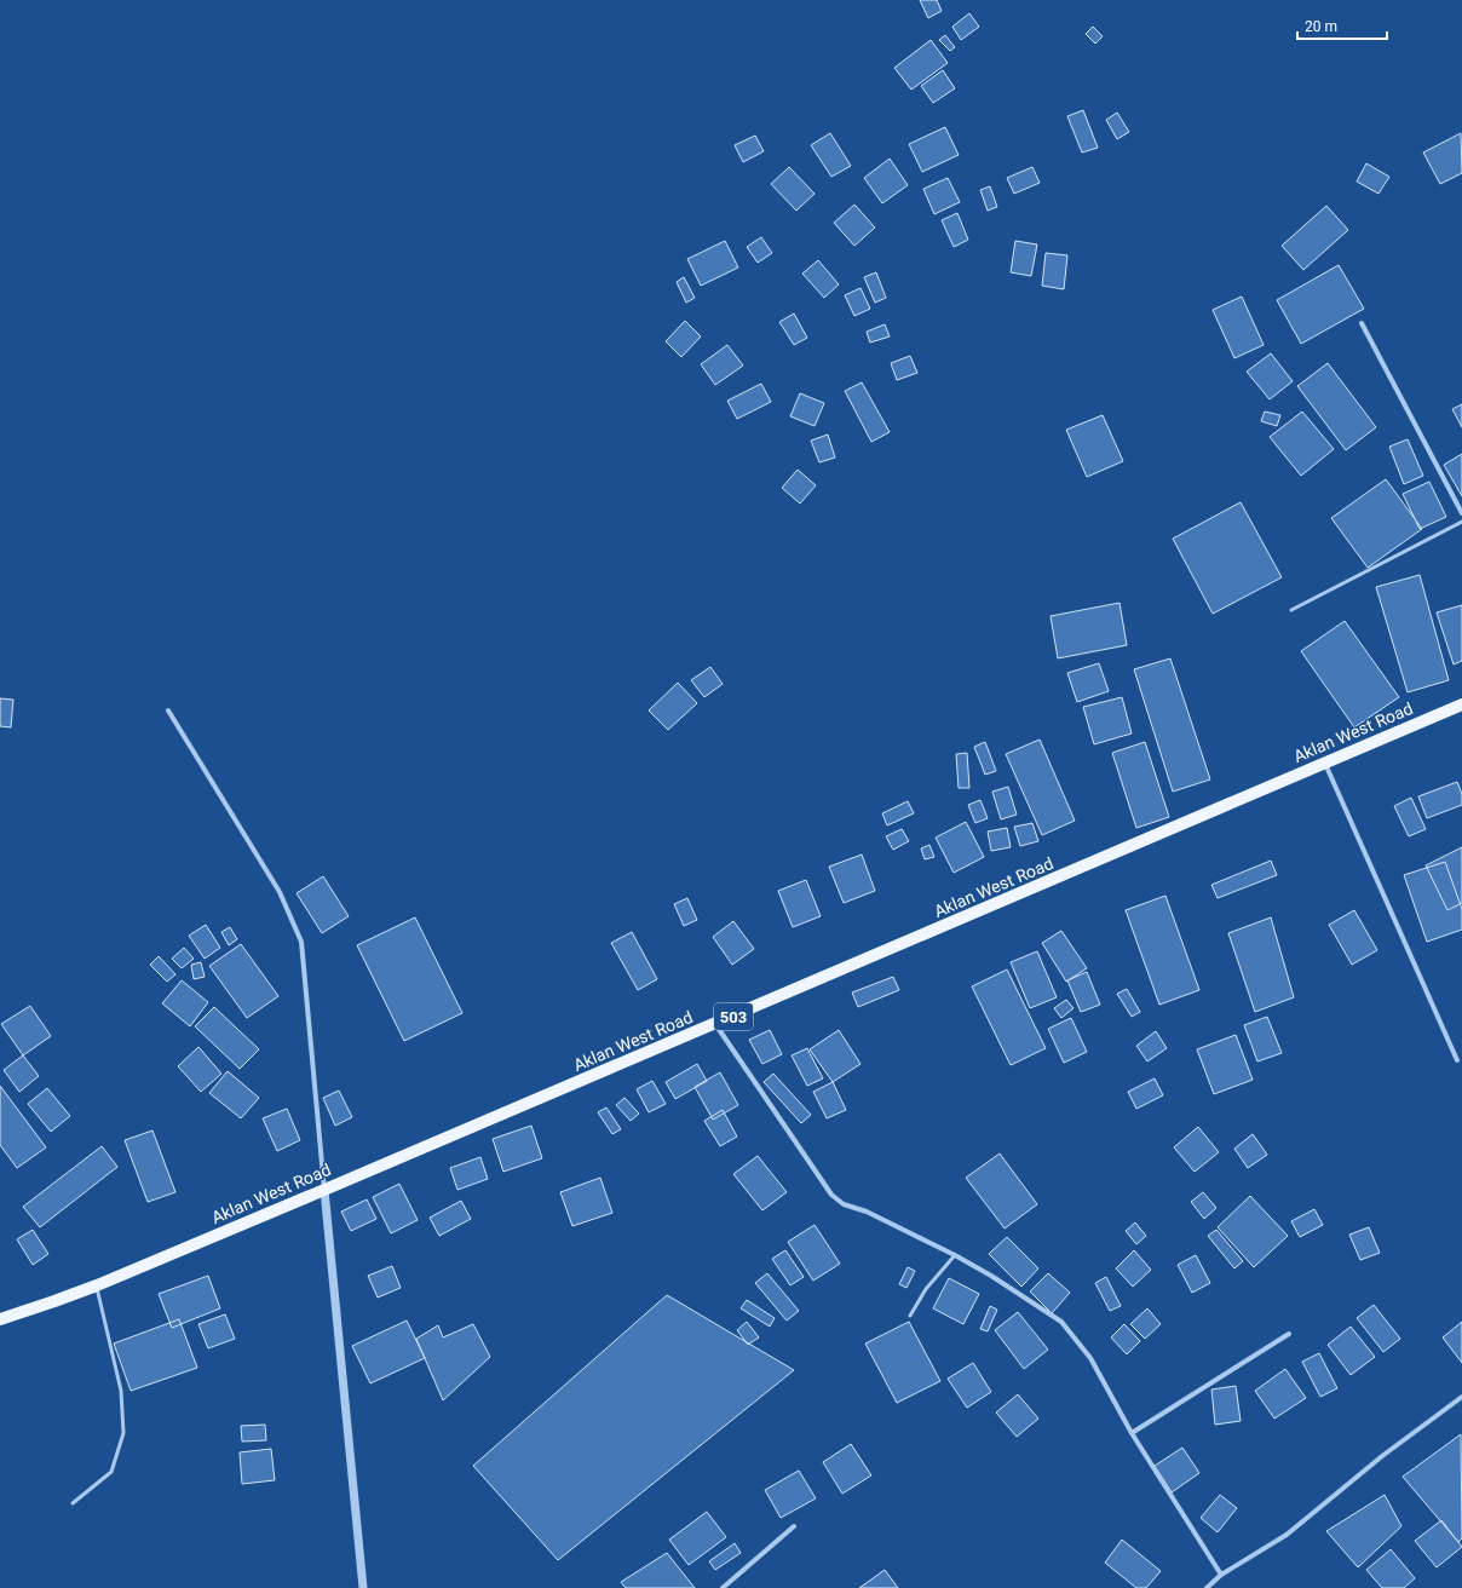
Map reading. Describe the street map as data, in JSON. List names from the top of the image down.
{
  "streets": {
    "main road": ["Aklan West Road", "503"]
  },
  "scale_bar": "20 m"
}
